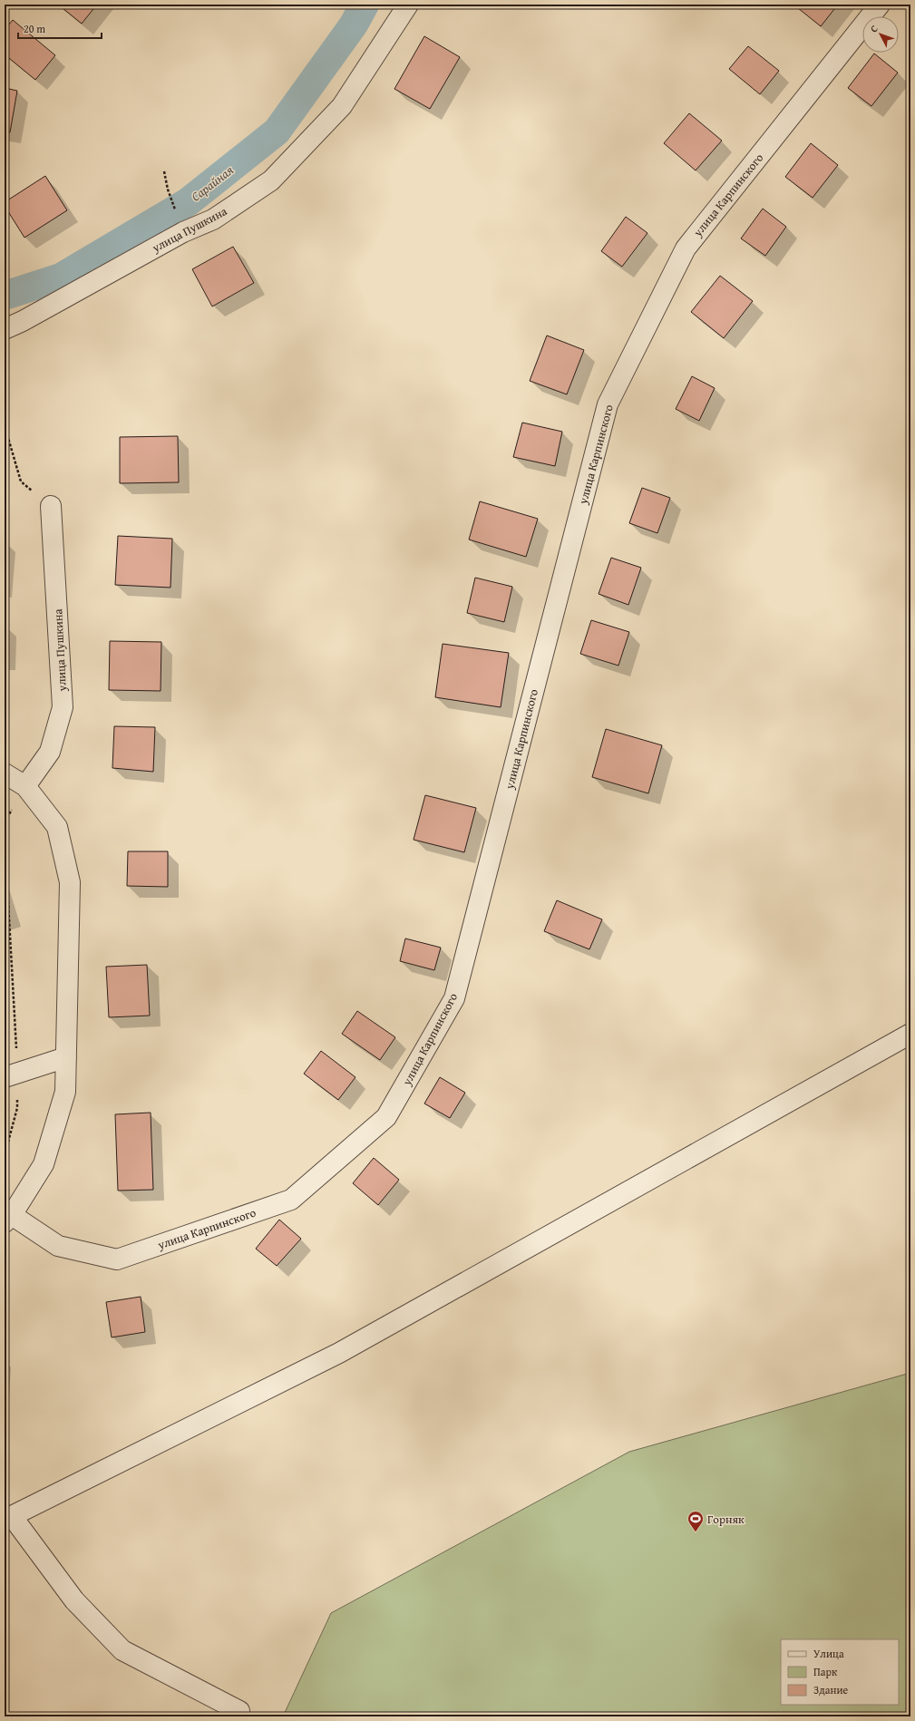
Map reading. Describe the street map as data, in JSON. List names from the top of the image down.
{
  "streets": {
    "street": ["улица Карпинского", "улица Пушкина"]
  },
  "water": ["Сарайная"],
  "places": {
    "sports": ["Горняк"]
  },
  "legend": ["Улица", "Парк", "Здание"],
  "scale_bar": "20 m",
  "north": "top left"
}
